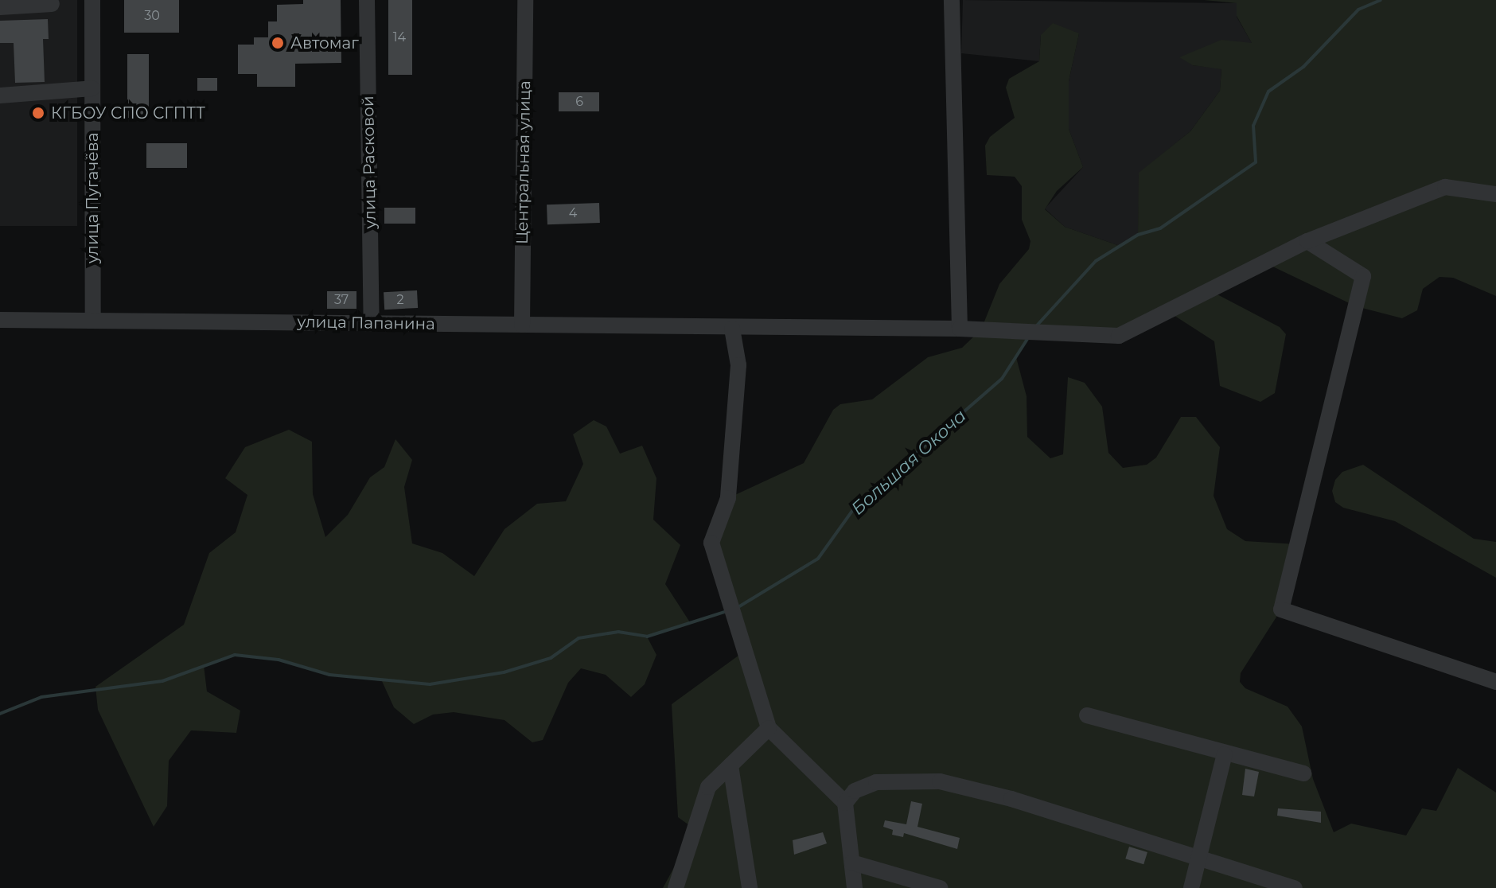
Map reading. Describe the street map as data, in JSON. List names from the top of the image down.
{
  "streets": {
    "street": [
      "улица Расковой",
      "Центральная улица",
      "улица Пугачёва",
      "улица Папанина"
    ]
  },
  "crossings": [
    ["улица Расковой", "улица Папанина"],
    ["Центральная улица", "улица Папанина"],
    ["улица Пугачёва", "улица Папанина"]
  ],
  "water": ["Большая Окоча"],
  "places": ["Автомаг", "КГБОУ СПО СГПТТ"],
  "house_numbers": [
    "30",
    "14",
    "6",
    "4",
    "37",
    "2"
  ]
}
